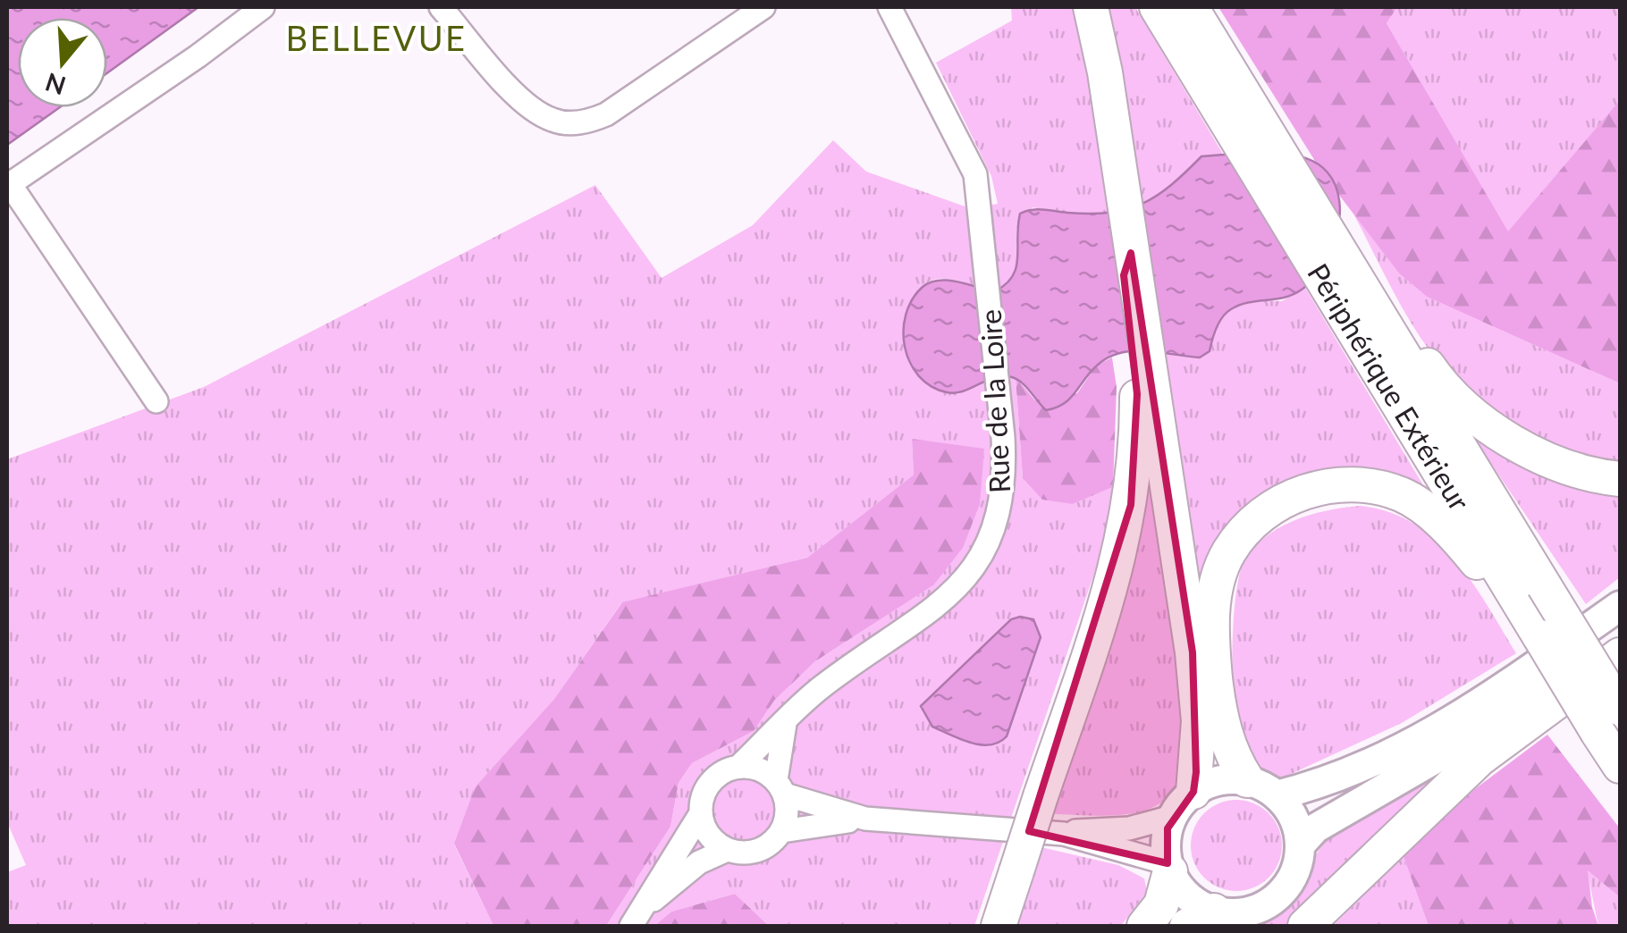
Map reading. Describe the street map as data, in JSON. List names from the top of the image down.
{
  "streets": {
    "highway": ["Périphérique Extérieur"],
    "street": ["Rue de la Loire"]
  },
  "districts": ["BELLEVUE"],
  "north": "bottom"
}
